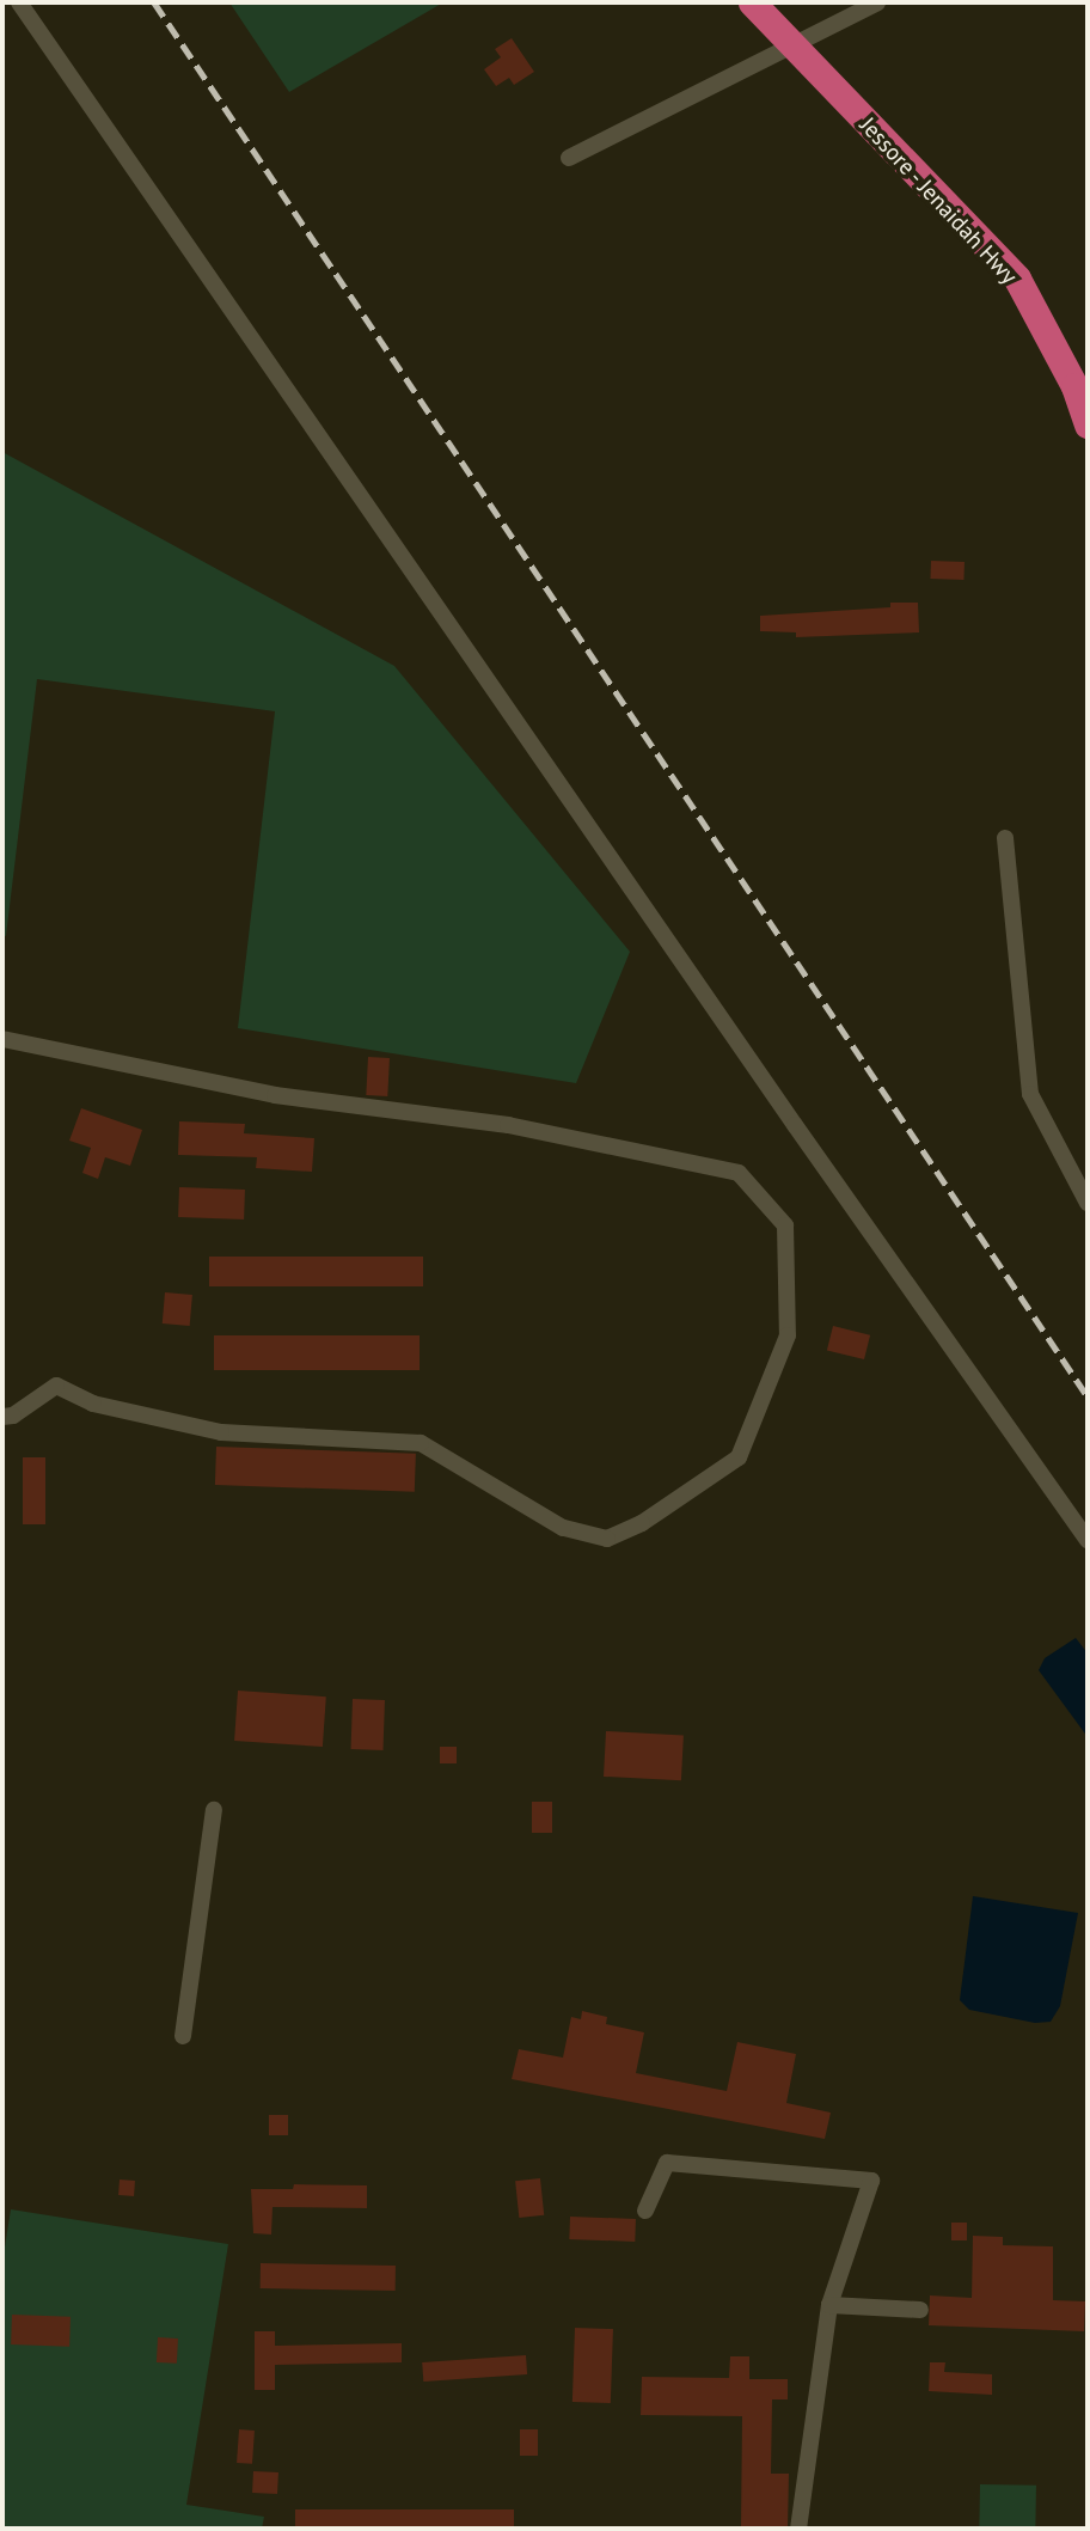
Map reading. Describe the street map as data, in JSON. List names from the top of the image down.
{
  "streets": {
    "highway": ["Jessore - Jenaidah Hwy"]
  }
}
